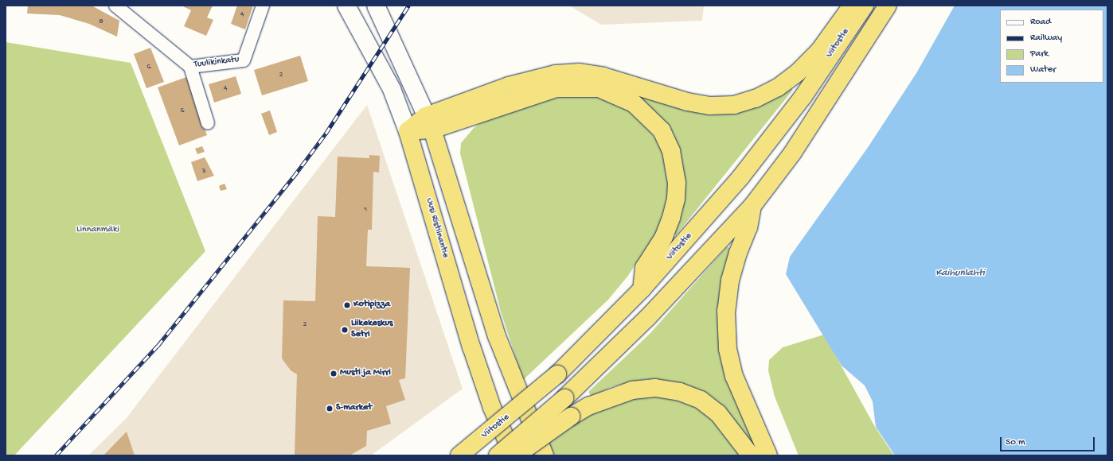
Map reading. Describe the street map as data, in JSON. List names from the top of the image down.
{
  "streets": {
    "highway": ["Viitostie", "Uusi Ristiinantie"],
    "street": ["Tuulikinkatu"]
  },
  "water": ["Kaihunlahti"],
  "parks": ["Linnanmäki"],
  "places": [
    "Kotipizza",
    "Liikekeskus Setri",
    "Musti ja Mirri",
    "S-market"
  ],
  "house_numbers": [
    "4",
    "8",
    "6",
    "2",
    "4",
    "6",
    "3",
    "1",
    "2"
  ],
  "legend": [
    "Road",
    "Railway",
    "Park",
    "Water"
  ],
  "scale_bar": "50 m"
}
